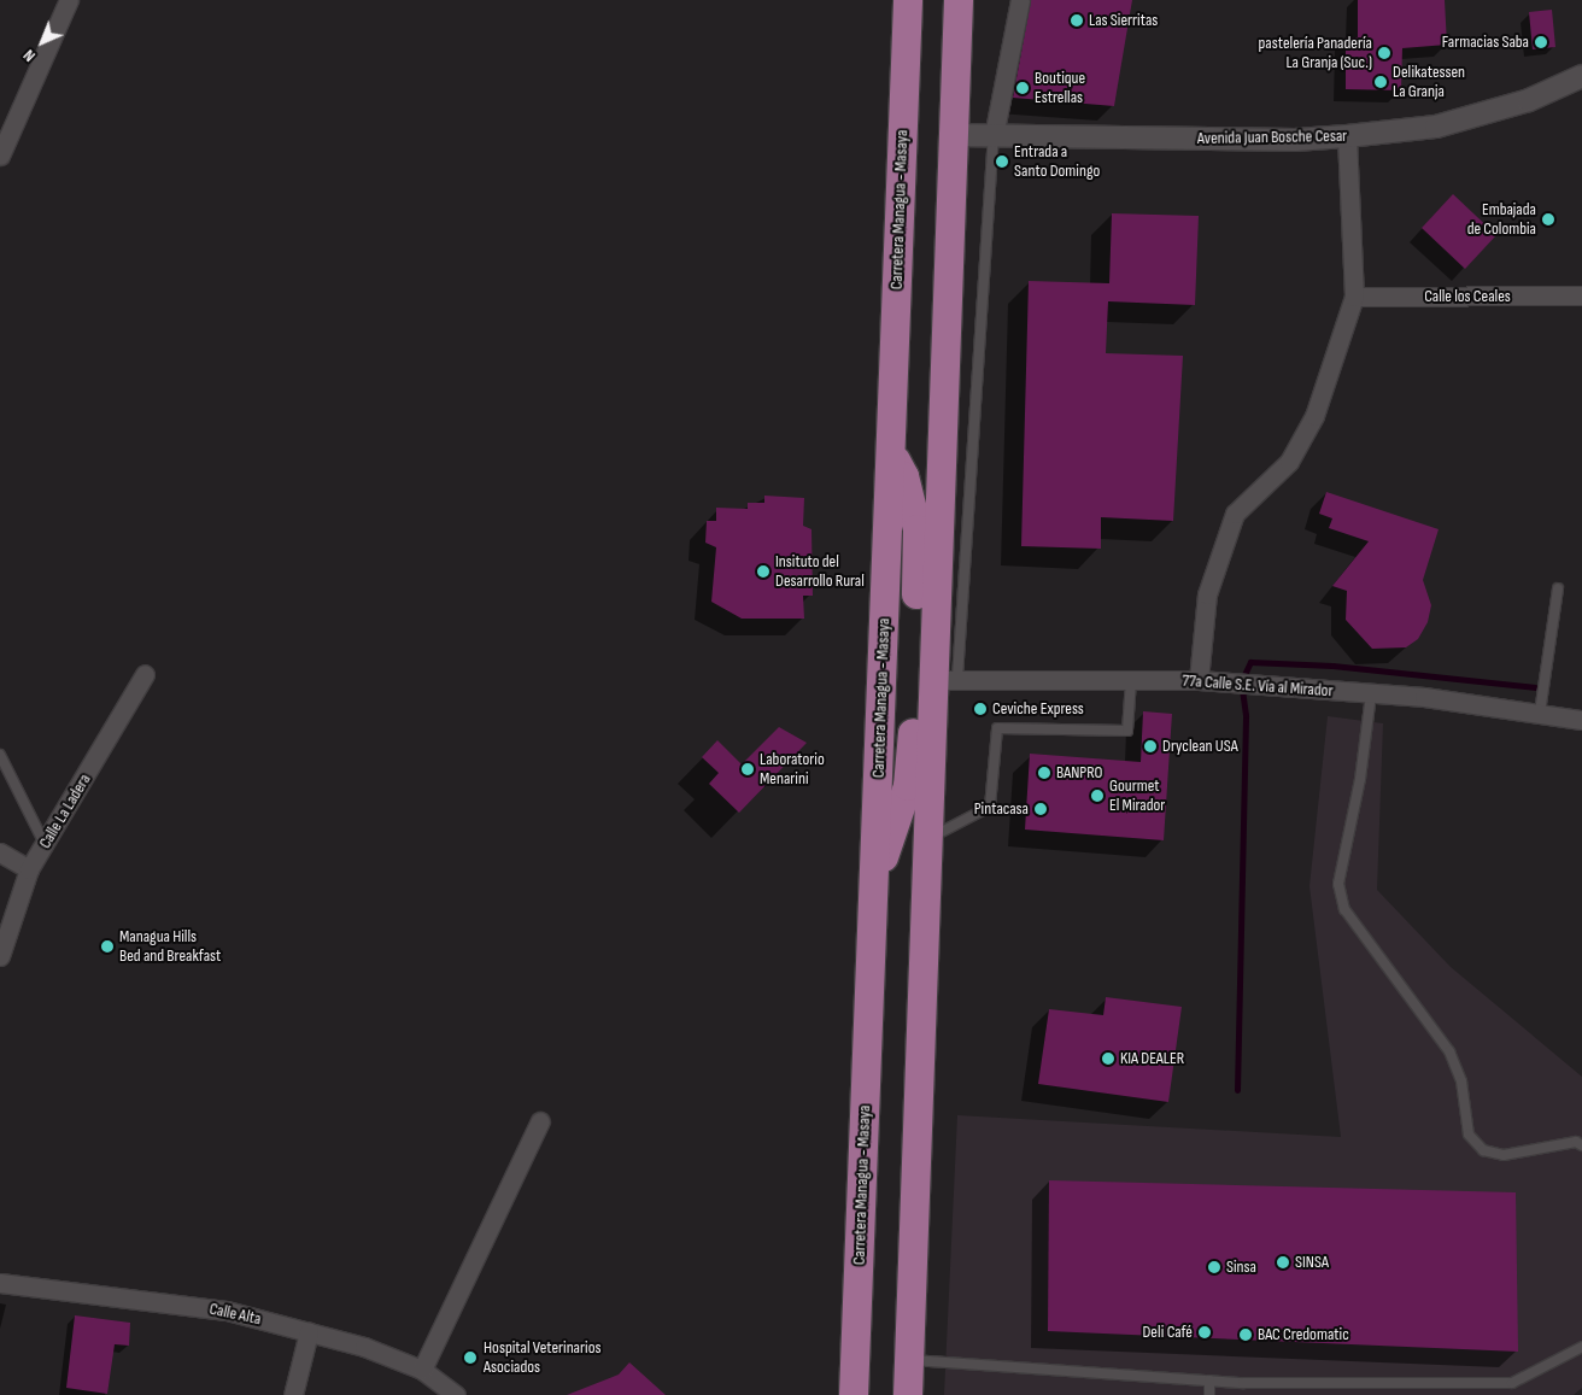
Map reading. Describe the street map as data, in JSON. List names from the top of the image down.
{
  "streets": {
    "highway": ["Carretera Managua - Masaya"],
    "street": [
      "Avenida Juan Bosche Cesar",
      "Calle los Ceales",
      "77a Calle S.E. Vía al Mirador",
      "Calle La Ladera",
      "Calle Alta"
    ]
  },
  "places": [
    "Las Sierritas",
    "Farmacias Saba",
    "pastelería Panadería La Granja (Suc.)",
    "Delikatessen La Granja",
    "Boutique Estrellas",
    "Entrada a Santo Domingo",
    "Embajada de Colombia",
    "Insituto del Desarrollo Rural",
    "Ceviche Express",
    "Dryclean USA",
    "Laboratorio Menarini",
    "BANPRO",
    "Gourmet El Mirador",
    "Pintacasa",
    "Managua Hills Bed and Breakfast",
    "KIA DEALER",
    "SINSA",
    "Sinsa",
    "Deli Café",
    "BAC Credomatic",
    "Hospital Veterinarios Asociados"
  ],
  "north": "bottom left"
}
